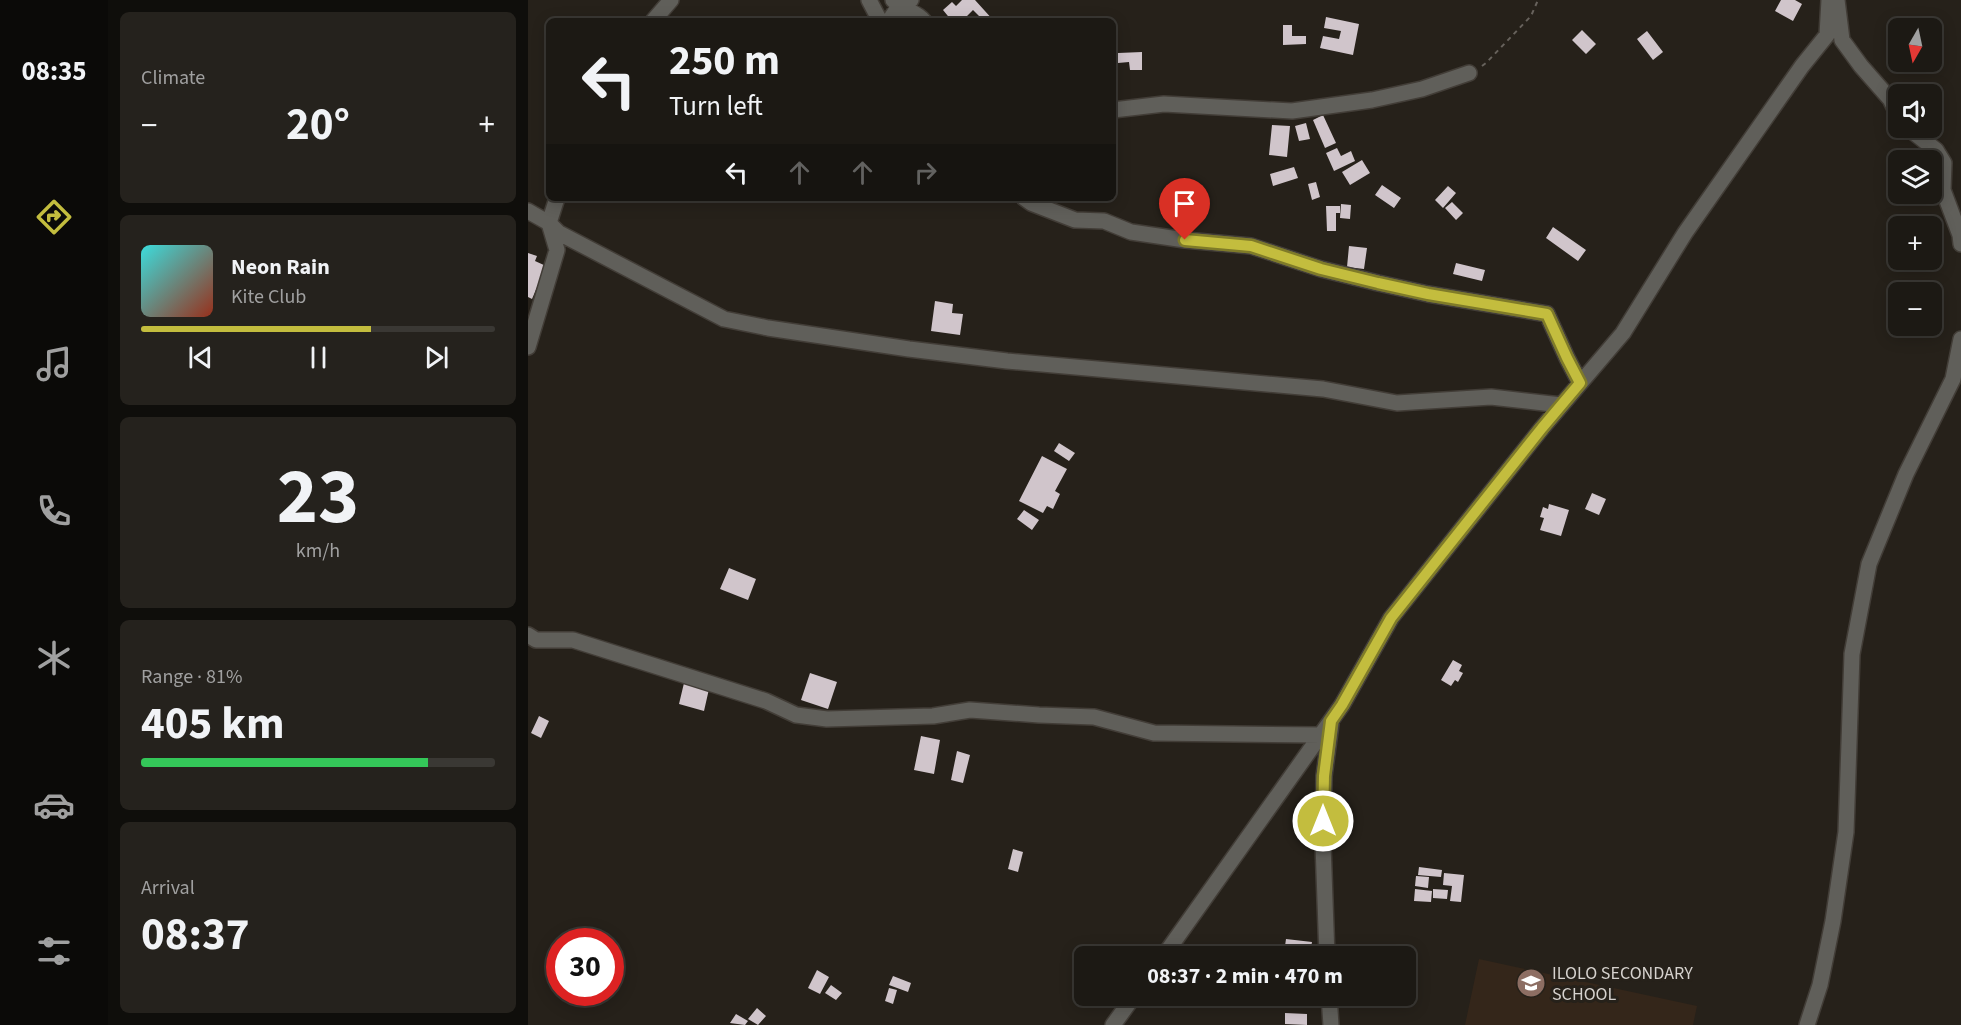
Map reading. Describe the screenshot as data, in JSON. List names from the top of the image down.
{
  "places": {
    "school or university": ["ILOLO SECONDARY SCHOOL"]
  },
  "north": "bottom",
  "page": {
    "tabs": "08:35",
    "tile": [
      "Climate",
      ["23", "km/h"],
      ["Range · 81%", "405 km"],
      ["Arrival", "08:37"]
    ],
    "map_buttons": ["+", "−"],
    "turn": ["250 m", "Turn left"],
    "heat": ["−", "20°", "+"],
    "song": ["Neon Rain", "Kite Club"],
    "limit": "30",
    "trip": "08:37 · 2 min · 470 m"
  }
}
